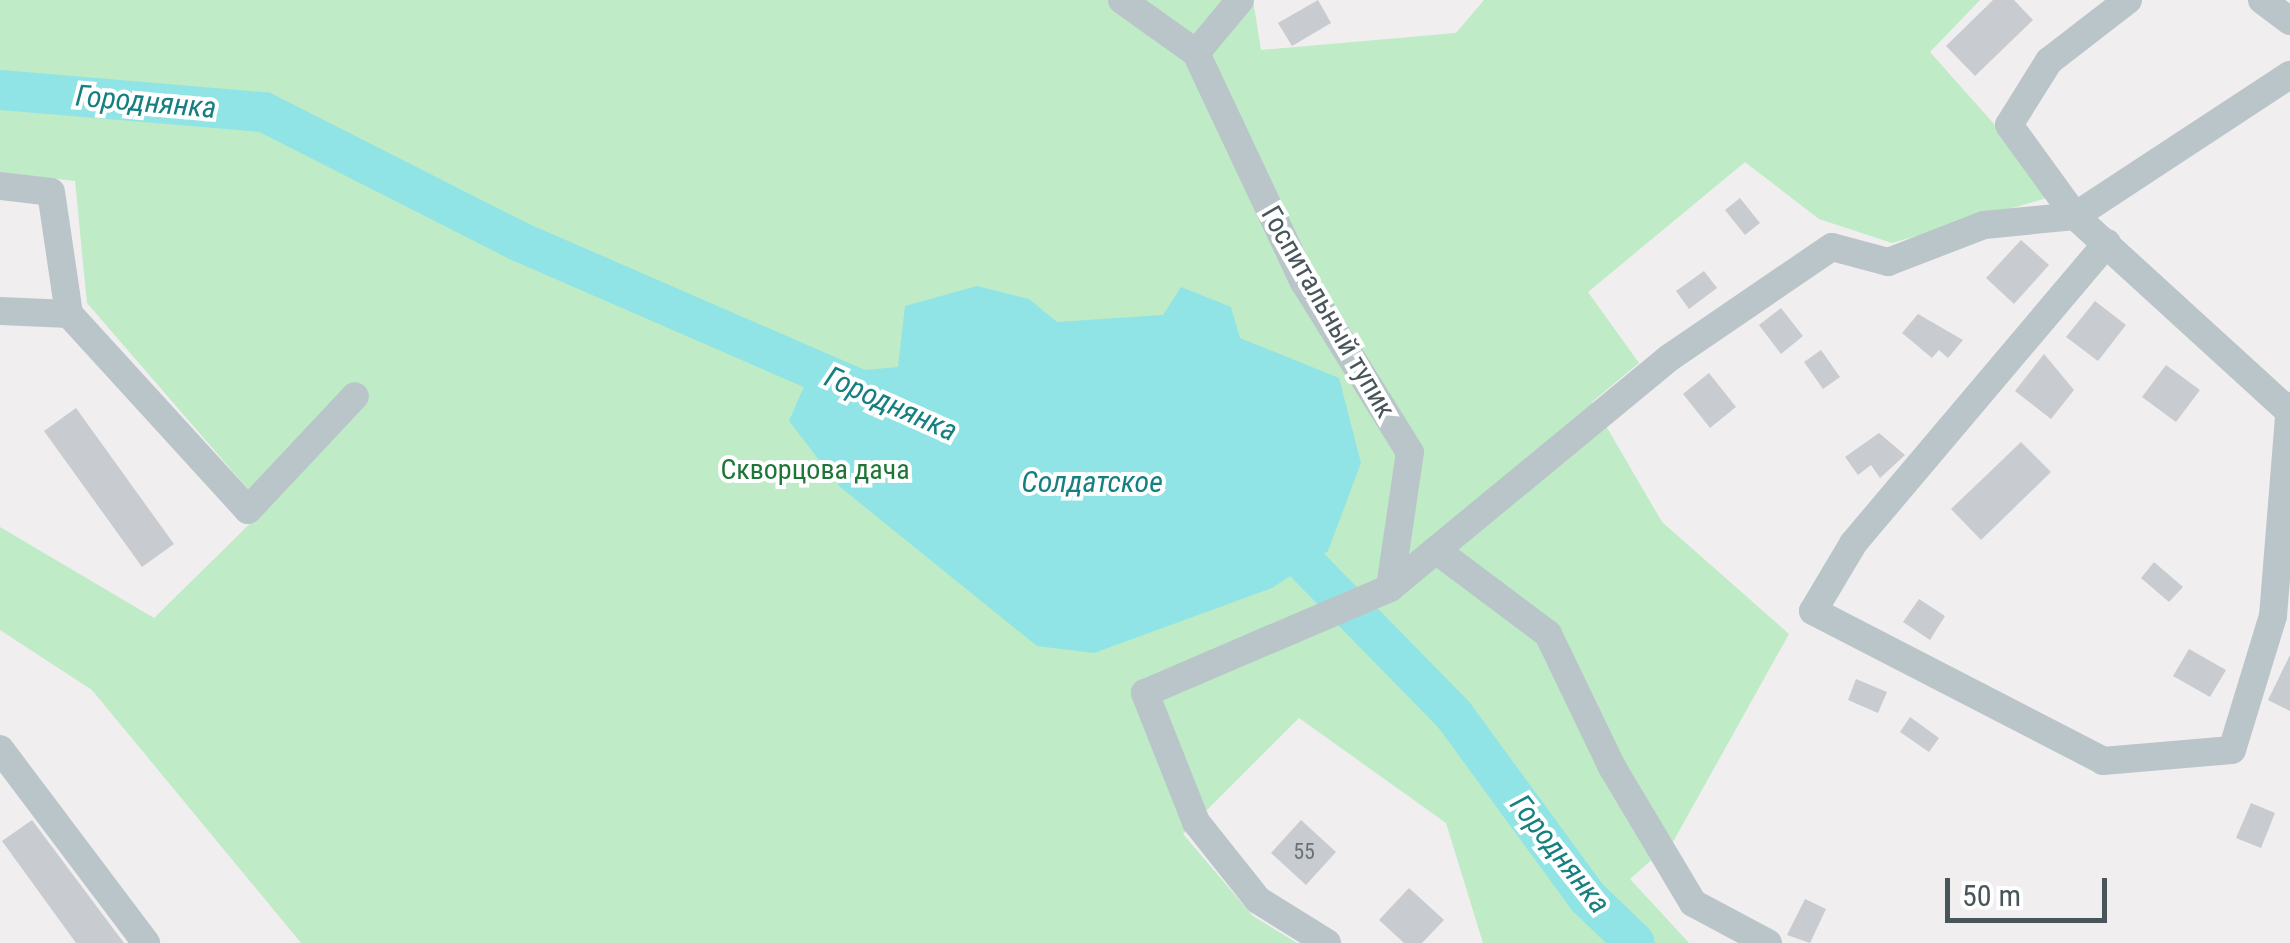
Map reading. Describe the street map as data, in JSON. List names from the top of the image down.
{
  "streets": {
    "street": ["Госпитальный тупик"]
  },
  "water": ["Городнянка", "Солдатское"],
  "parks": ["Скворцова дача"],
  "house_numbers": ["55"],
  "scale_bar": "50 m"
}
